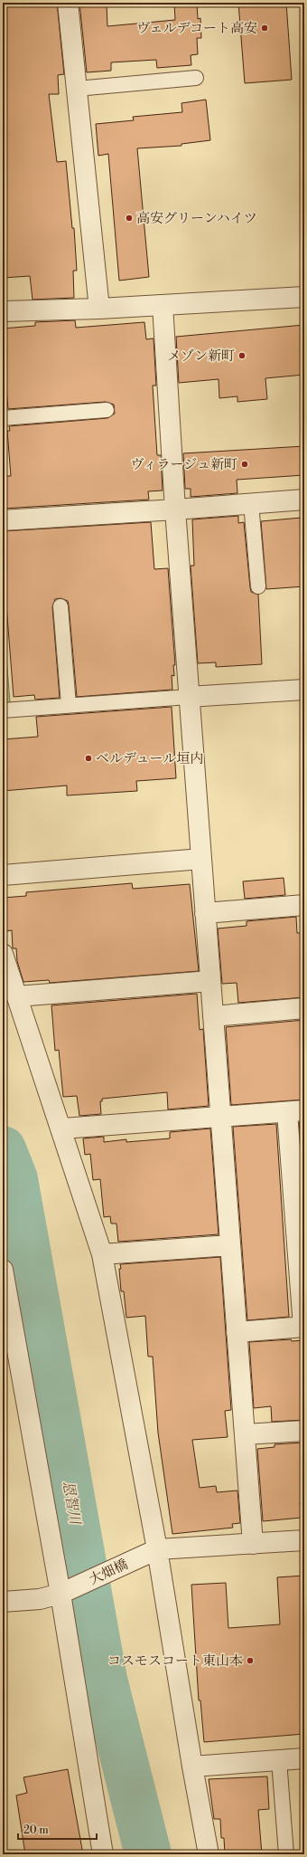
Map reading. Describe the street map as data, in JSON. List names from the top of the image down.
{
  "streets": {
    "street": ["大畑橋"]
  },
  "water": ["恩智川"],
  "places": [
    "ヴェルデコート高安",
    "高安グリーンハイツ",
    "メゾン新町",
    "ヴィラージュ新町",
    "ベルデュール垣内",
    "コスモスコート東山本"
  ],
  "scale_bar": "20 m"
}
